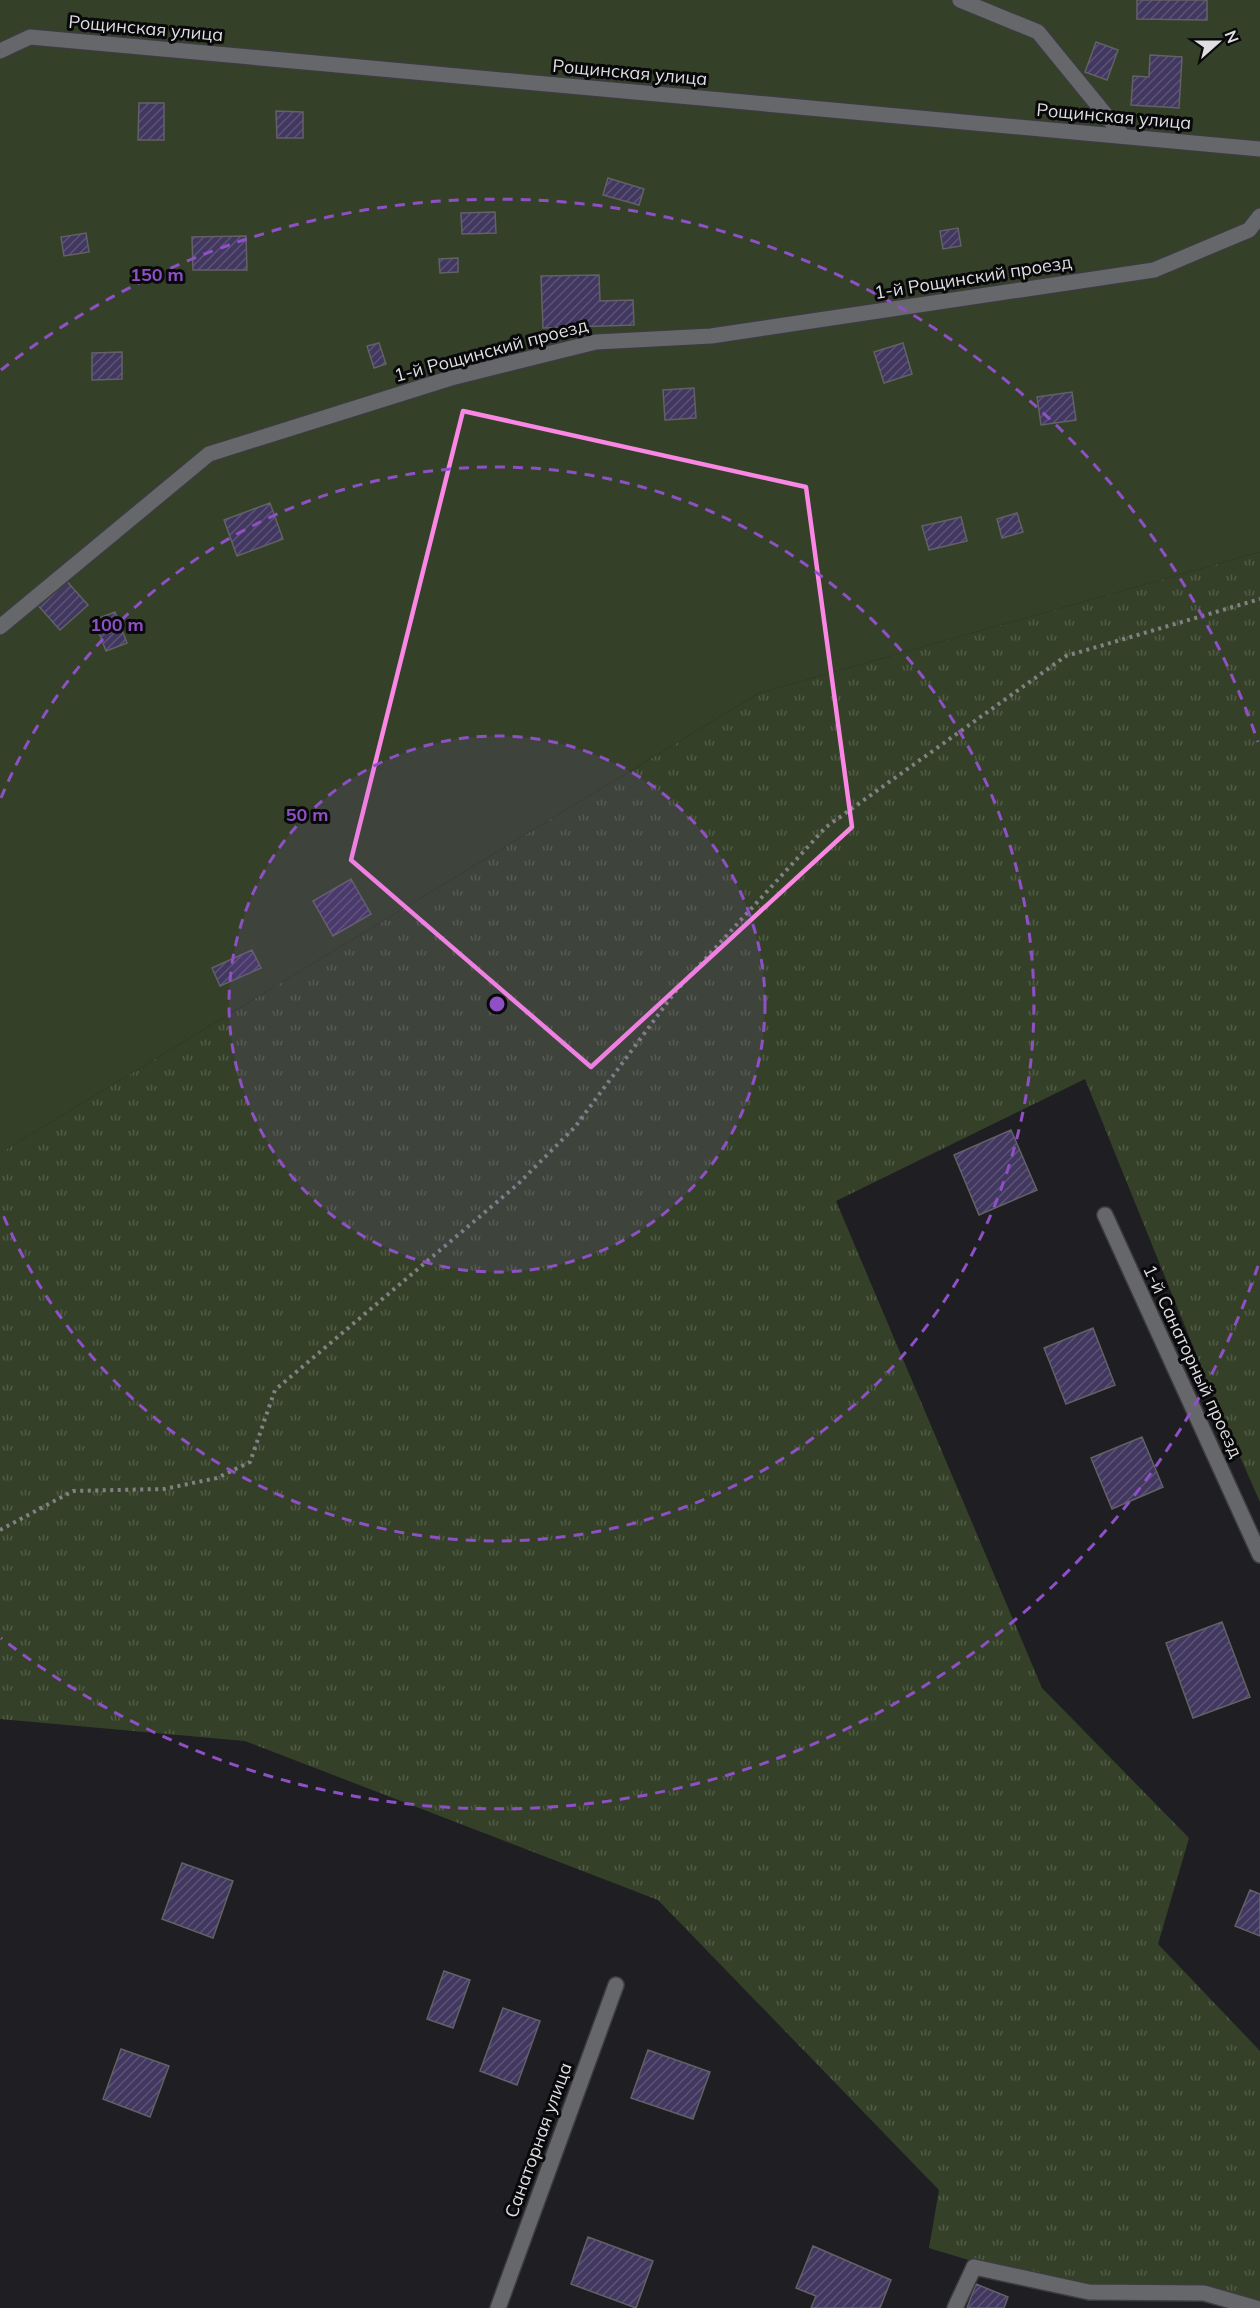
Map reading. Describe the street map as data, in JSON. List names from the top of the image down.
{
  "streets": {
    "street": [
      "Рощинская улица",
      "1-й Рощинский проезд",
      "1-й Санаторный проезд",
      "Санаторная улица"
    ]
  },
  "north": "right",
  "rings": ["150 m", "100 m", "50 m"]
}
